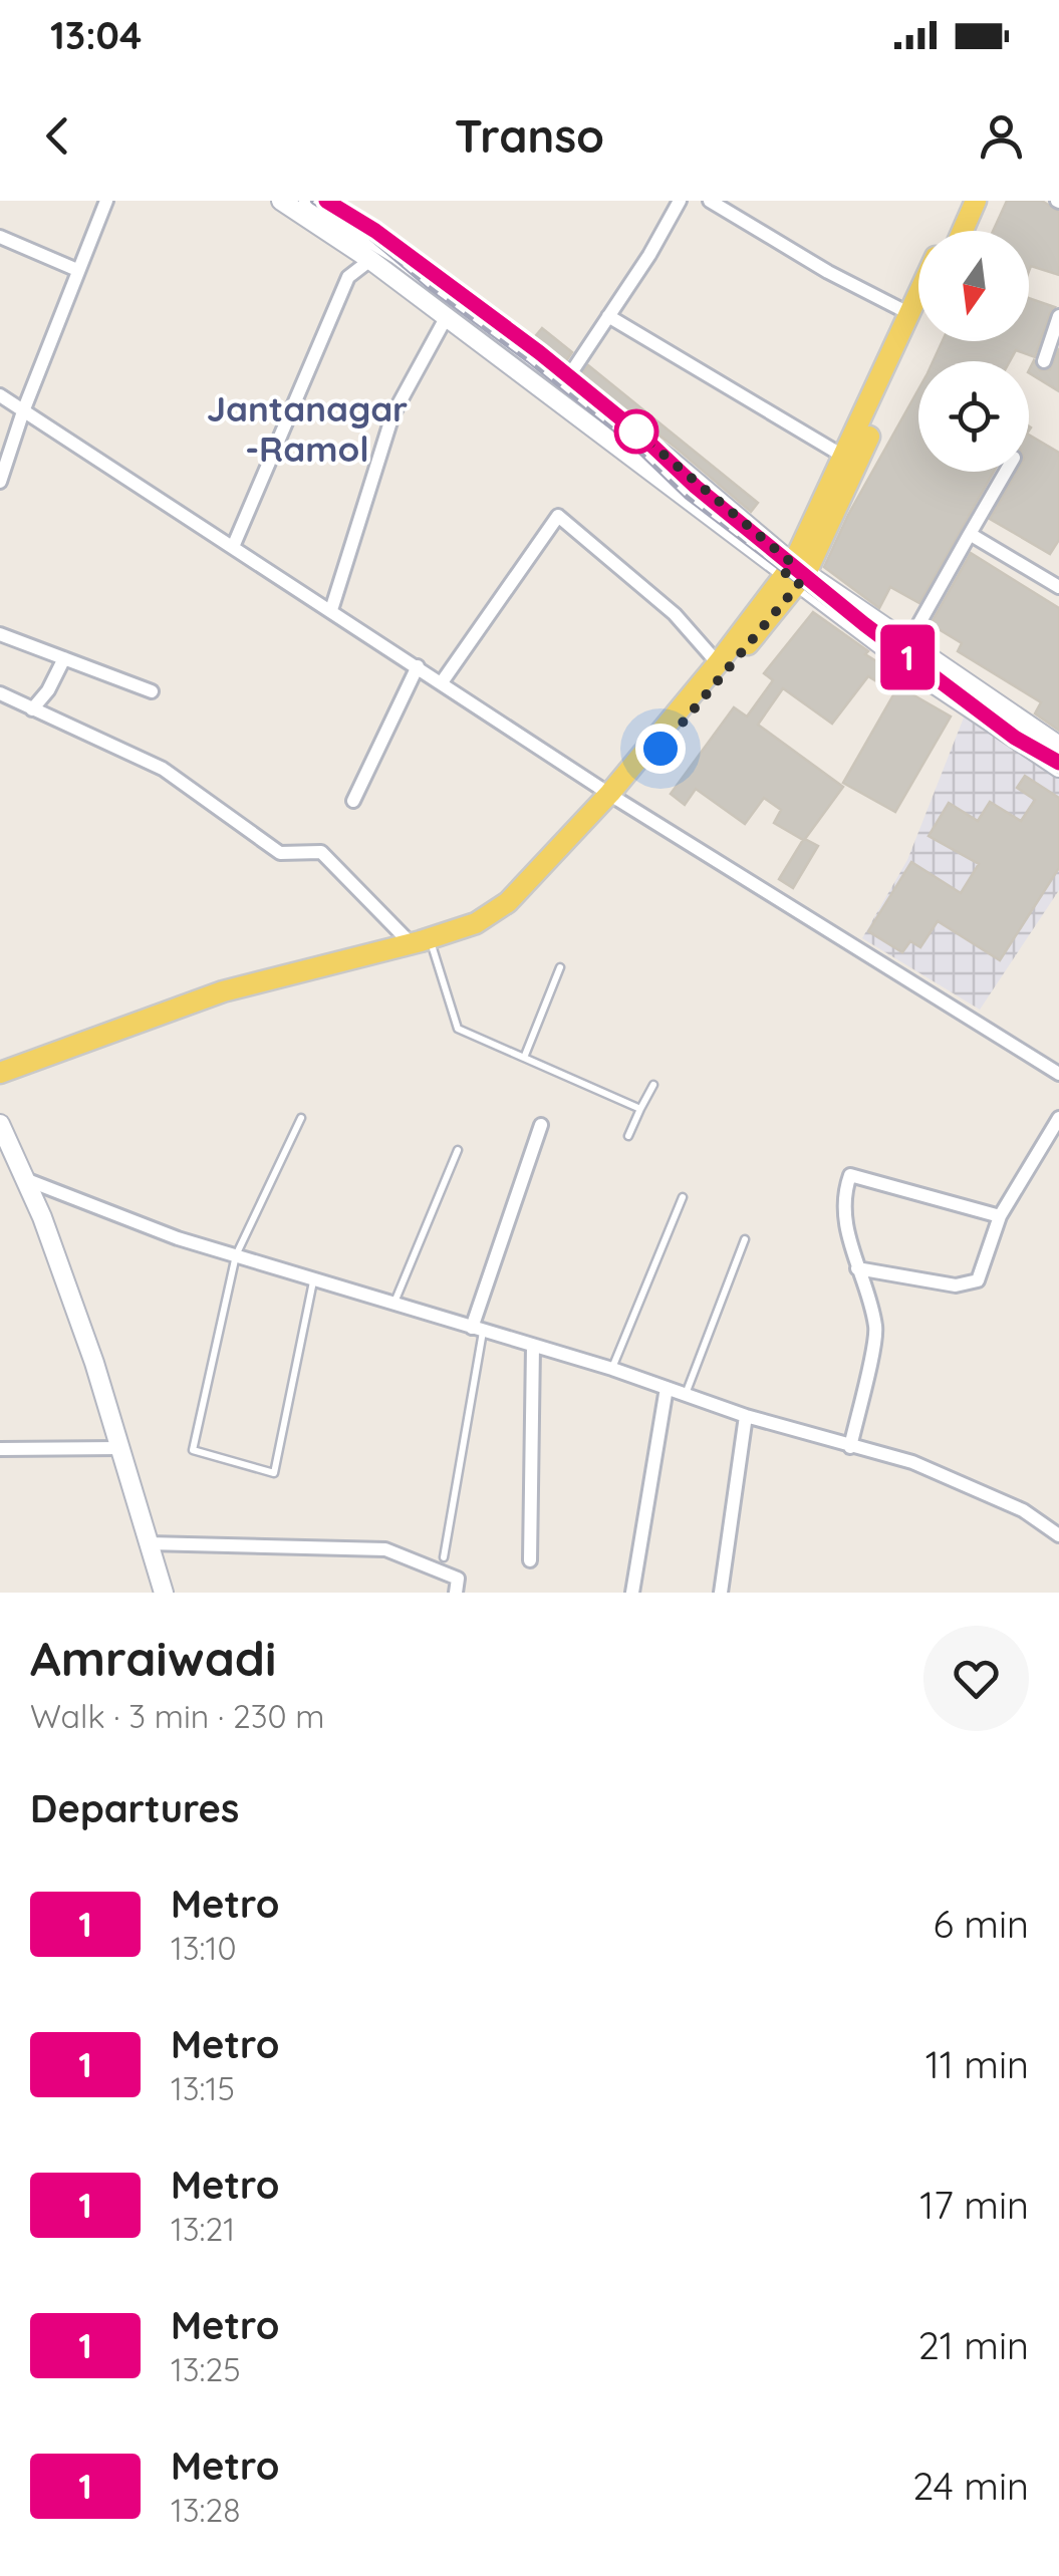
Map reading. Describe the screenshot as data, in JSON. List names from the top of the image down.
{
  "districts": ["Jantanagar -Ramol"],
  "lines": ["metro line 1"],
  "north": "bottom",
  "page": {
    "status": "13:04",
    "header": "Transo",
    "on_map": "1",
    "heading": [
      ["Amraiwadi", "Walk · 3 min · 230 m"],
      "Departures"
    ],
    "list": [
      {
        "mark": "1",
        "name": "Metro",
        "note": "13:10",
        "value": "6 min"
      },
      {
        "mark": "1",
        "name": "Metro",
        "note": "13:15",
        "value": "11 min"
      },
      {
        "mark": "1",
        "name": "Metro",
        "note": "13:21",
        "value": "17 min"
      },
      {
        "mark": "1",
        "name": "Metro",
        "note": "13:25",
        "value": "21 min"
      },
      {
        "mark": "1",
        "name": "Metro",
        "note": "13:28",
        "value": "24 min"
      }
    ]
  }
}
